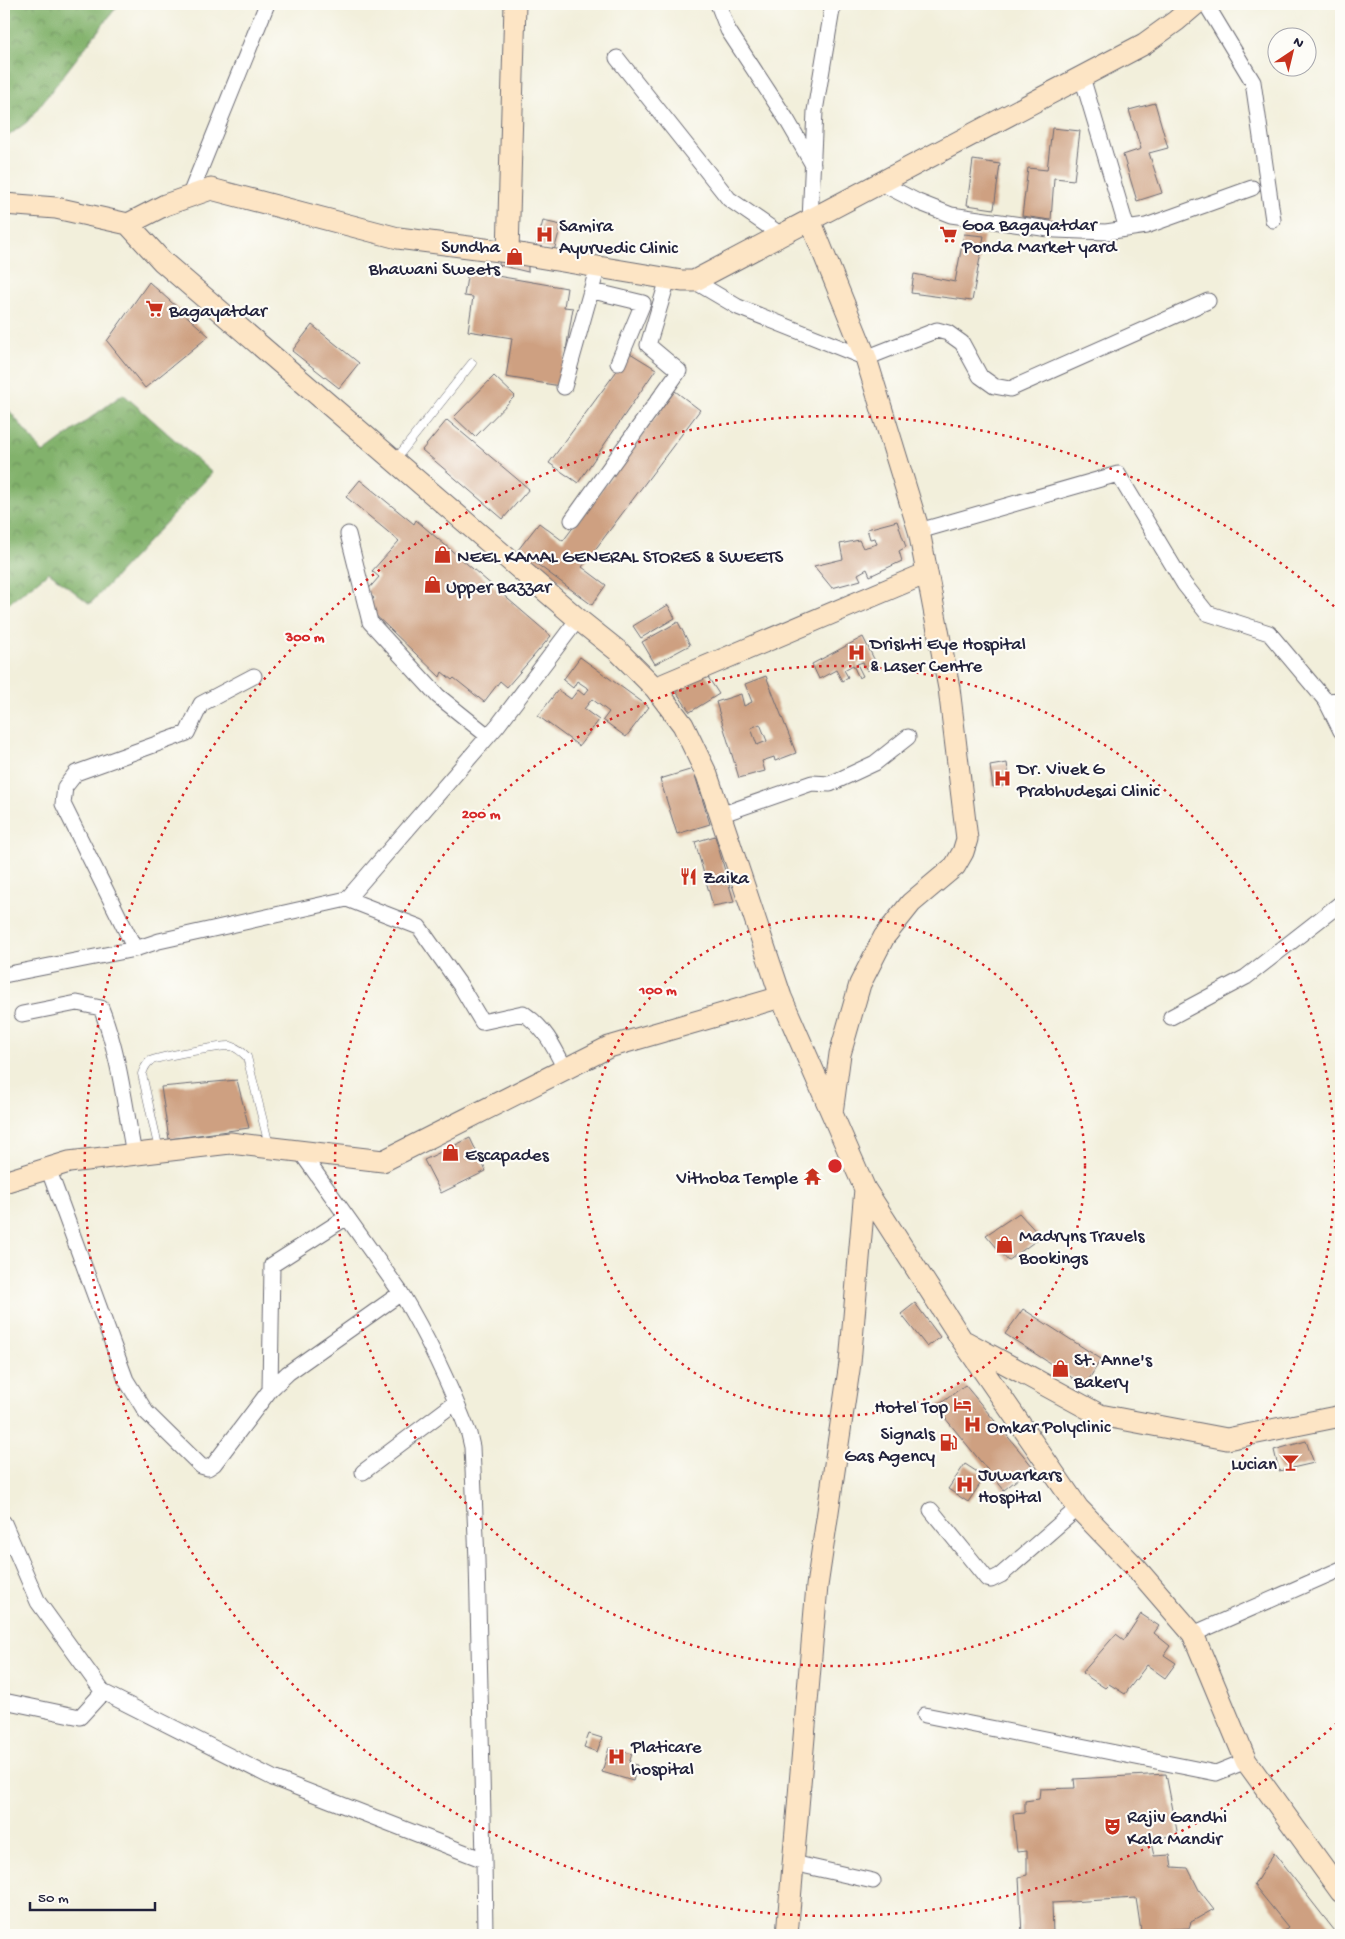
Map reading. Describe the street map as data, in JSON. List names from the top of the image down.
{
  "places": {
    "supermarket": ["Goa Bagayatdar Ponda Market yard", "Bagayatdar"],
    "hospital": [
      "Samira Ayurvedic Clinic",
      "Drishti Eye Hospital & Laser Centre",
      "Dr. Vivek G Prabhudesai Clinic",
      "Omkar Polyclinic",
      "Juwarkars Hospital",
      "Platicare hospital"
    ],
    "shop": [
      "Sundha Bhawani Sweets",
      "NEEL KAMAL GENERAL STORES & SWEETS",
      "Upper Bazzar",
      "Escapades",
      "Madryns Travels Bookings",
      "St. Anne's Bakery"
    ],
    "restaurant": ["Zaika"],
    "temple": ["Vithoba Temple"],
    "hotel": ["Hotel Top"],
    "fuel station": ["Signals Gas Agency"],
    "bar": ["Lucian"],
    "theatre": ["Rajiv Gandhi Kala Mandir"]
  },
  "scale_bar": "50 m",
  "north": "top right",
  "rings": ["300 m", "200 m", "100 m"]
}
